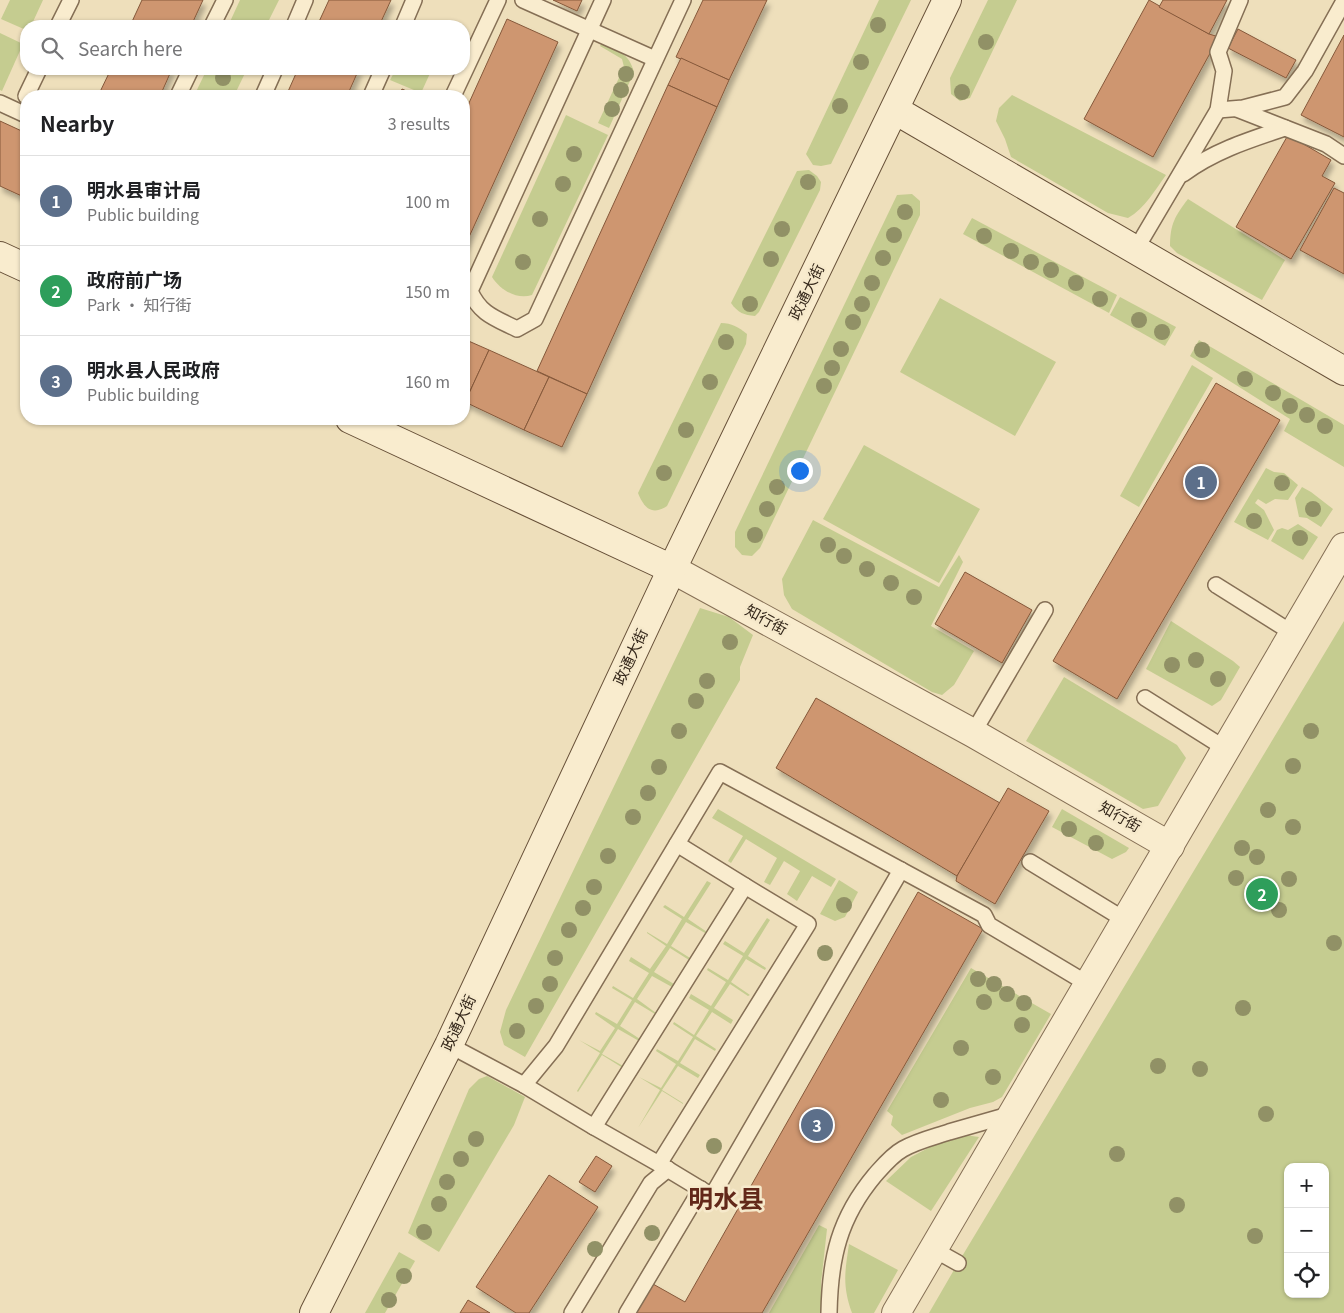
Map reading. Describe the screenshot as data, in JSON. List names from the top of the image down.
{
  "streets": {
    "street": ["政通大街", "知行街"]
  },
  "crossings": [
    ["政通大街", "知行街"]
  ],
  "districts": ["明水县"],
  "page": {
    "search": "Search here",
    "heading": ["Nearby", "3 results"],
    "list": [
      {
        "mark": "1",
        "name": "明水县审计局",
        "note": "Public building",
        "value": "100 m"
      },
      {
        "mark": "2",
        "name": "政府前广场",
        "note": "Park · 知行街",
        "value": "150 m"
      },
      {
        "mark": "3",
        "name": "明水县人民政府",
        "note": "Public building",
        "value": "160 m"
      }
    ],
    "pins": ["1", "2", "3"],
    "map_buttons": ["+", "−"]
  }
}
